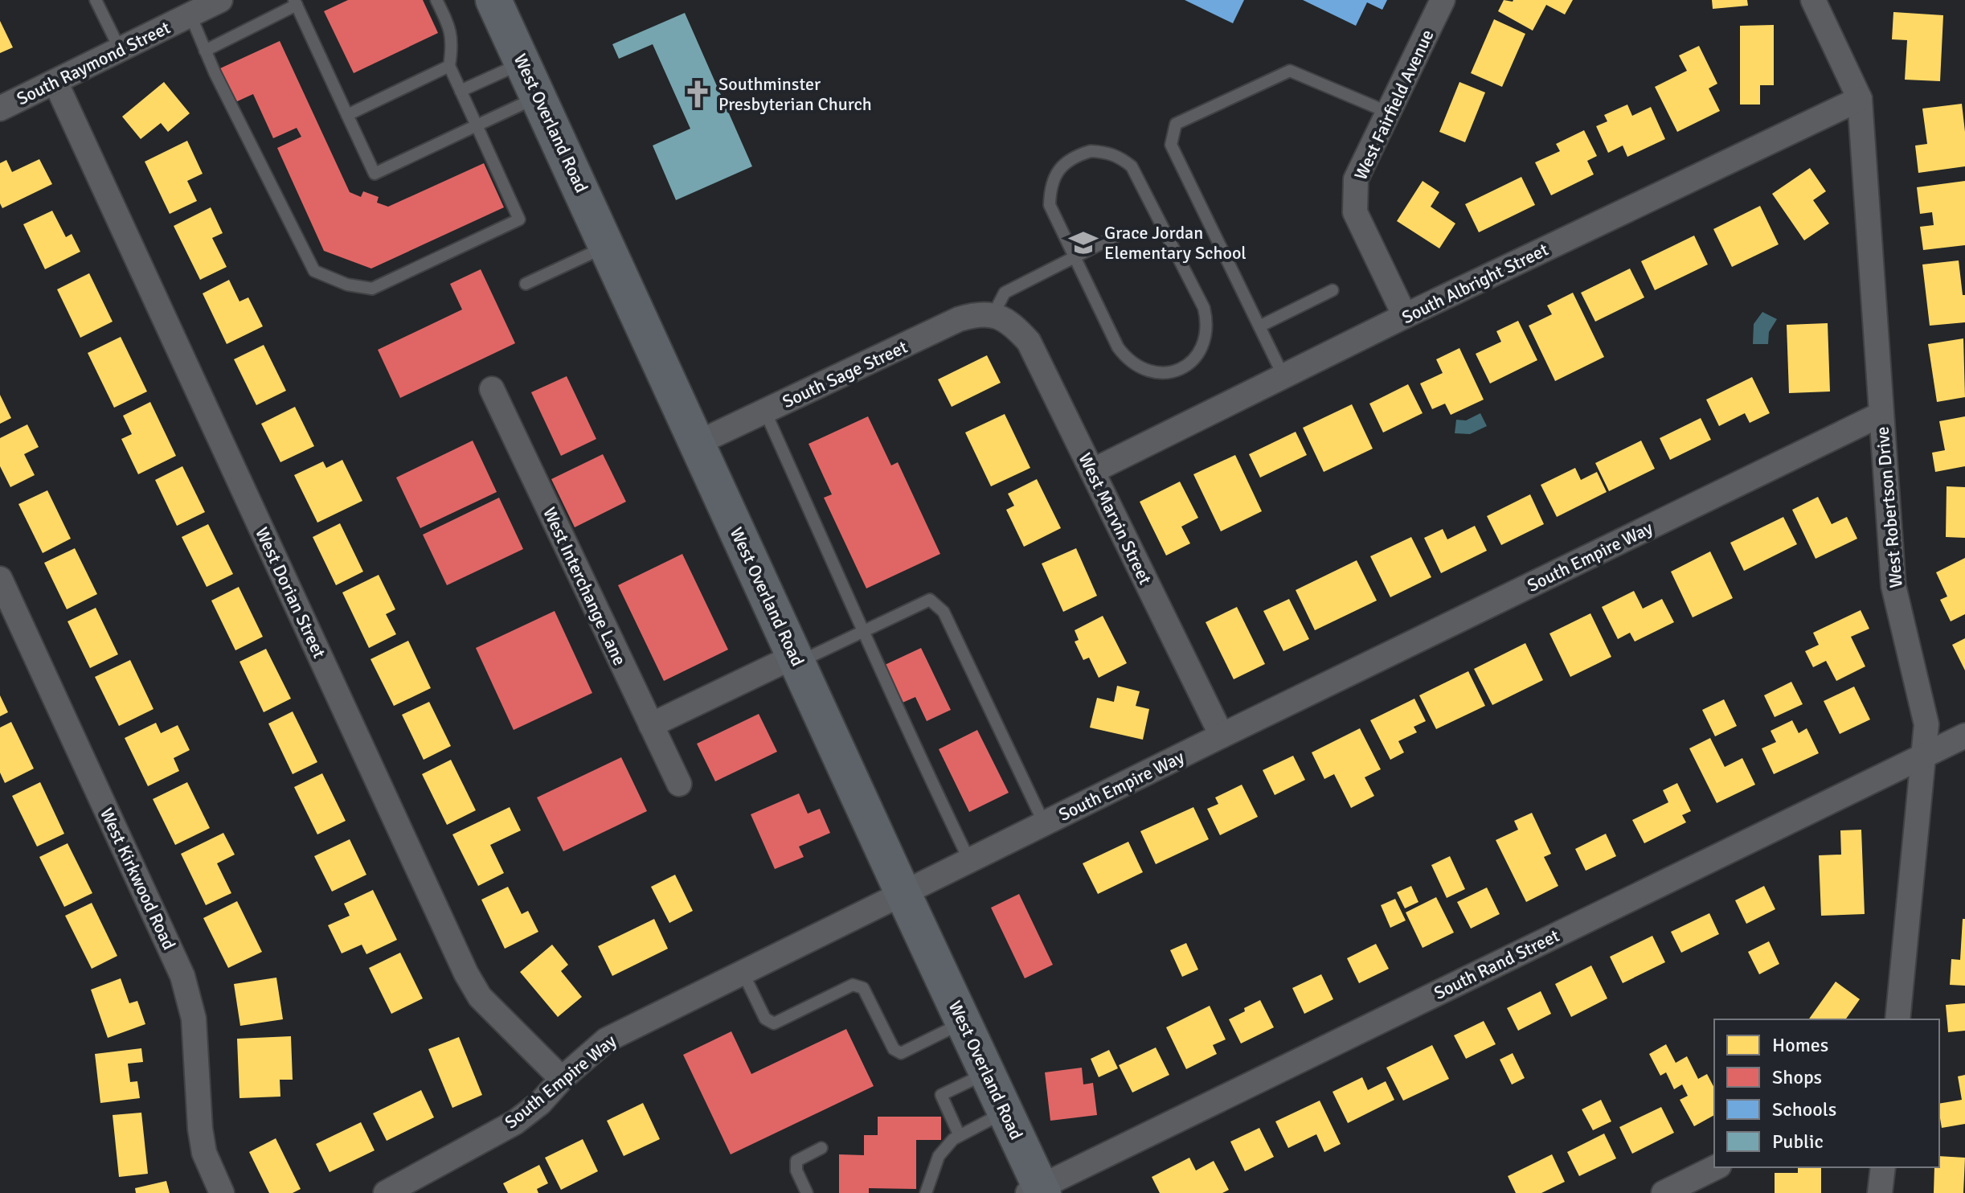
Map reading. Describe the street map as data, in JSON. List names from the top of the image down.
{
  "streets": {
    "main road": ["West Overland Road"],
    "street": [
      "South Raymond Street",
      "West Fairfield Avenue",
      "South Albright Street",
      "South Sage Street",
      "West Robertson Drive",
      "West Marvin Street",
      "South Empire Way",
      "West Interchange Lane",
      "West Dorian Street",
      "West Kirkwood Road",
      "South Rand Street"
    ]
  },
  "crossings": [
    ["South Raymond Street", "West Dorian Street"],
    ["West Fairfield Avenue", "South Albright Street"],
    ["West Overland Road", "South Sage Street"],
    ["West Overland Road", "South Empire Way"],
    ["West Overland Road", "South Rand Street"],
    ["South Albright Street", "West Robertson Drive"],
    ["South Albright Street", "West Marvin Street"],
    ["South Sage Street", "West Marvin Street"],
    ["West Robertson Drive", "South Empire Way"],
    ["West Robertson Drive", "South Rand Street"],
    ["West Marvin Street", "South Empire Way"],
    ["South Empire Way", "West Dorian Street"]
  ],
  "places": {
    "church": ["Southminster Presbyterian Church"],
    "school or university": ["Grace Jordan Elementary School"]
  },
  "legend": [
    "Homes",
    "Shops",
    "Schools",
    "Public"
  ]
}
